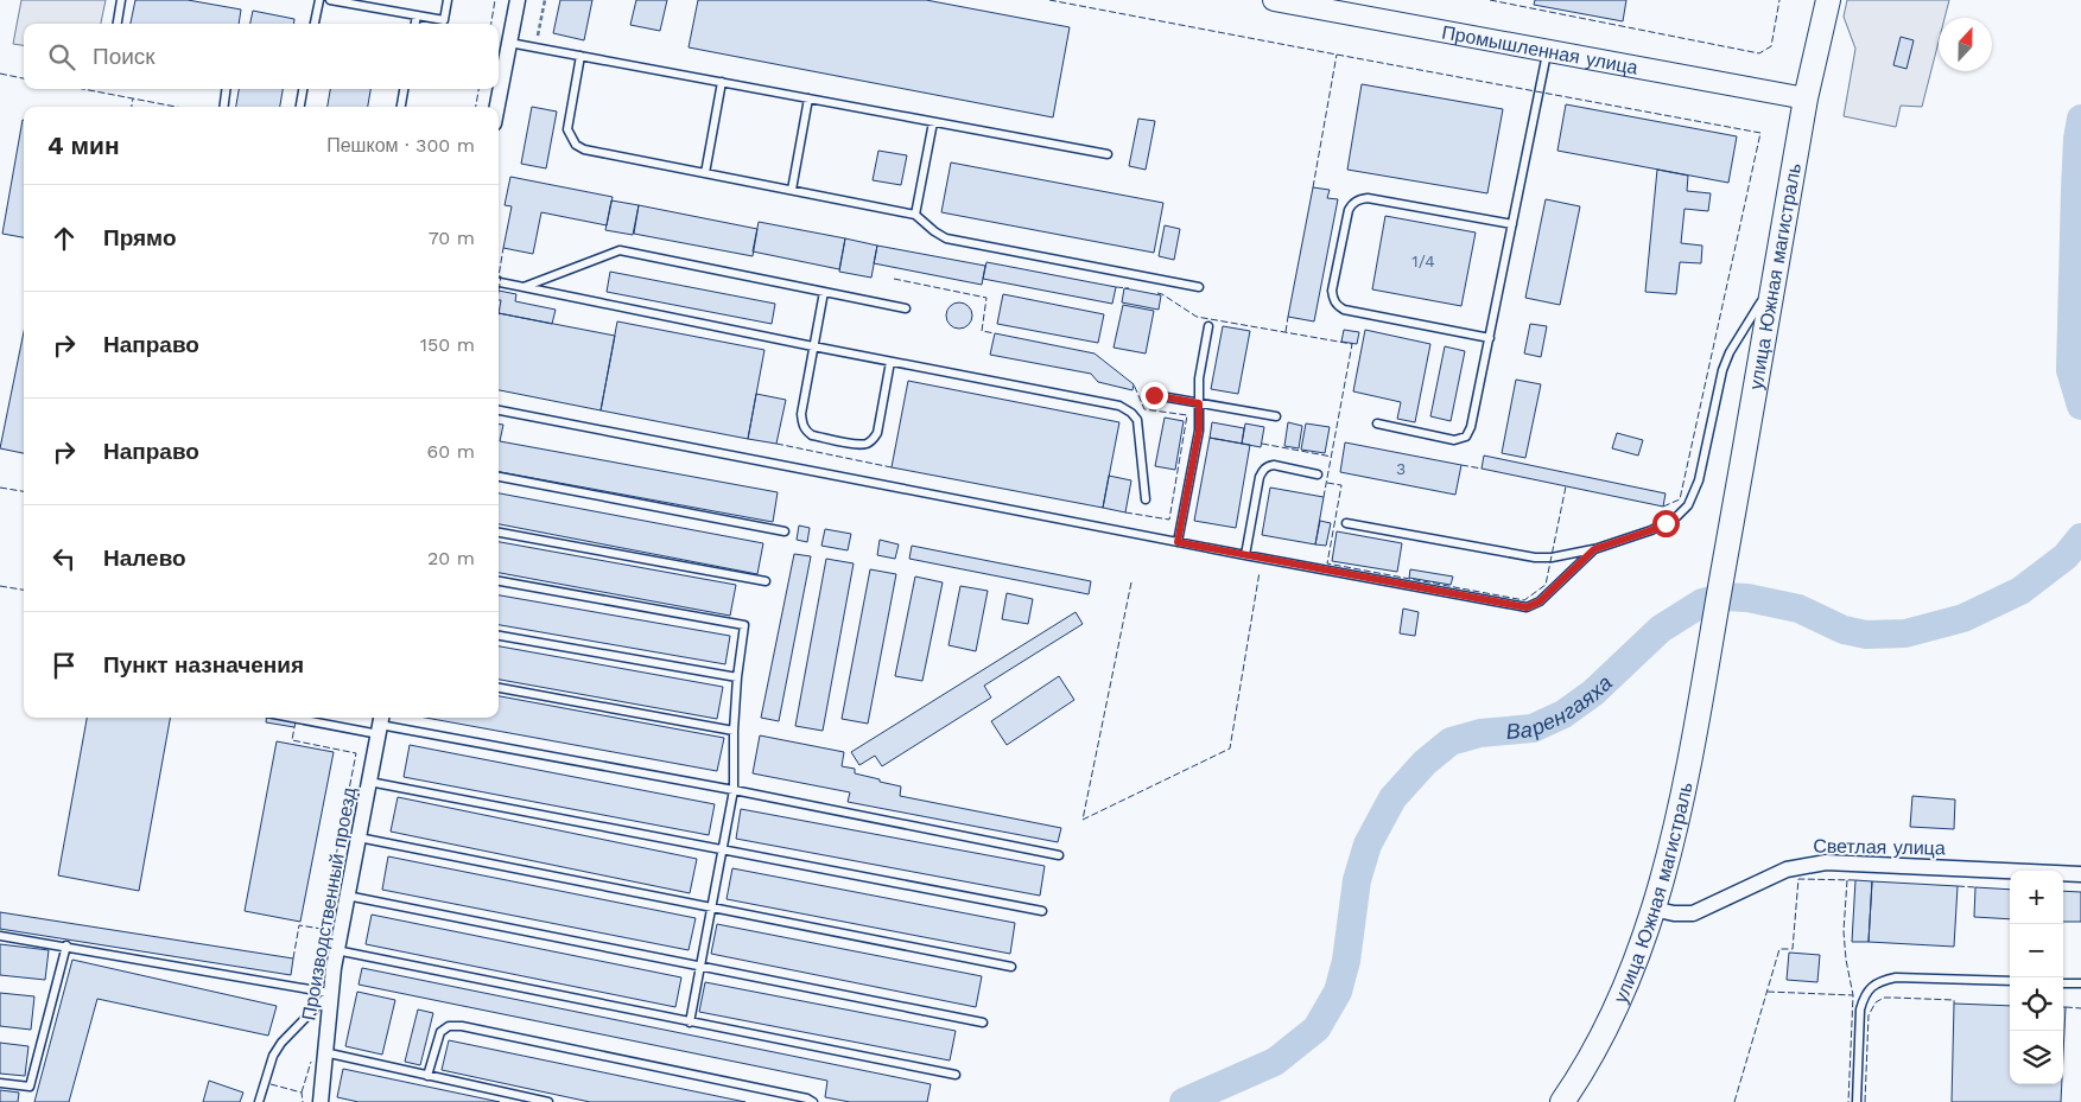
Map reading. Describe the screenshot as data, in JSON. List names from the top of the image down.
{
  "streets": {
    "highway": ["улица Южная магистраль"],
    "main road": ["Промышленная улица"],
    "street": ["Светлая улица", "Производственный проезд"]
  },
  "crossings": [
    ["Промышленная улица", "улица Южная магистраль"],
    ["улица Южная магистраль", "Светлая улица"]
  ],
  "water": ["Варенгаяха"],
  "house_numbers": ["1/4", "3"],
  "north": "top",
  "page": {
    "search": "Поиск",
    "heading": ["4 мин", "Пешком · 300 m"],
    "list": [
      ["Прямо", "70 m"],
      ["Направо", "150 m"],
      ["Направо", "60 m"],
      ["Налево", "20 m"],
      "Пункт назначения"
    ],
    "map_buttons": ["+", "−"]
  }
}
